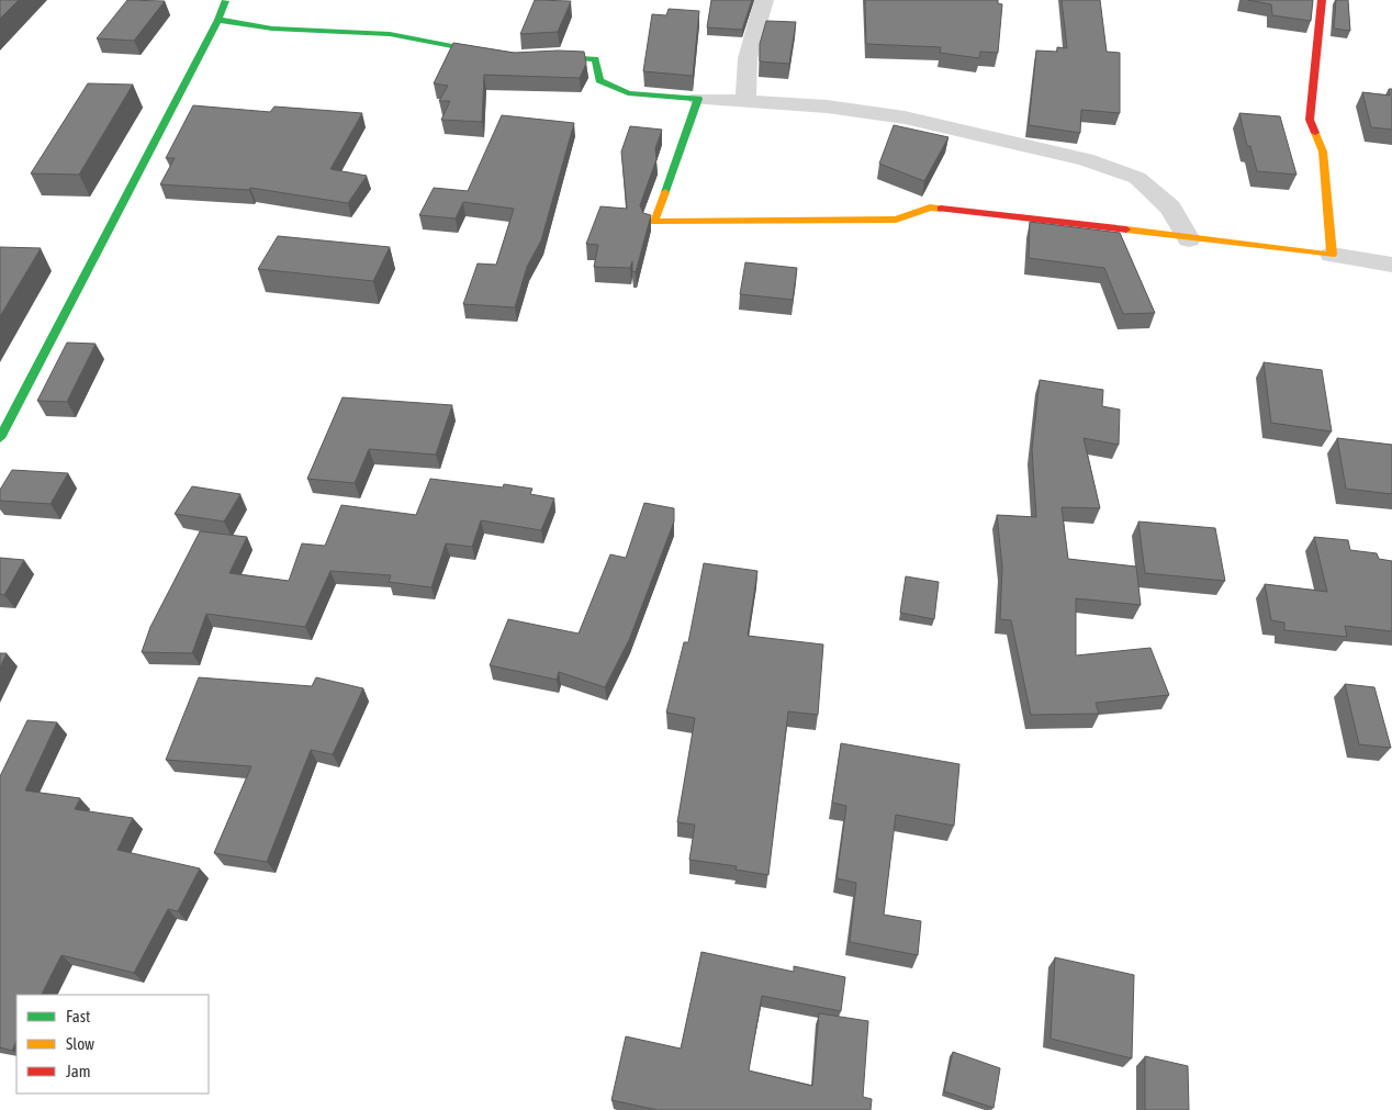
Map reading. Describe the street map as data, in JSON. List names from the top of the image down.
{
  "legend": ["Fast", "Slow", "Jam"]
}
